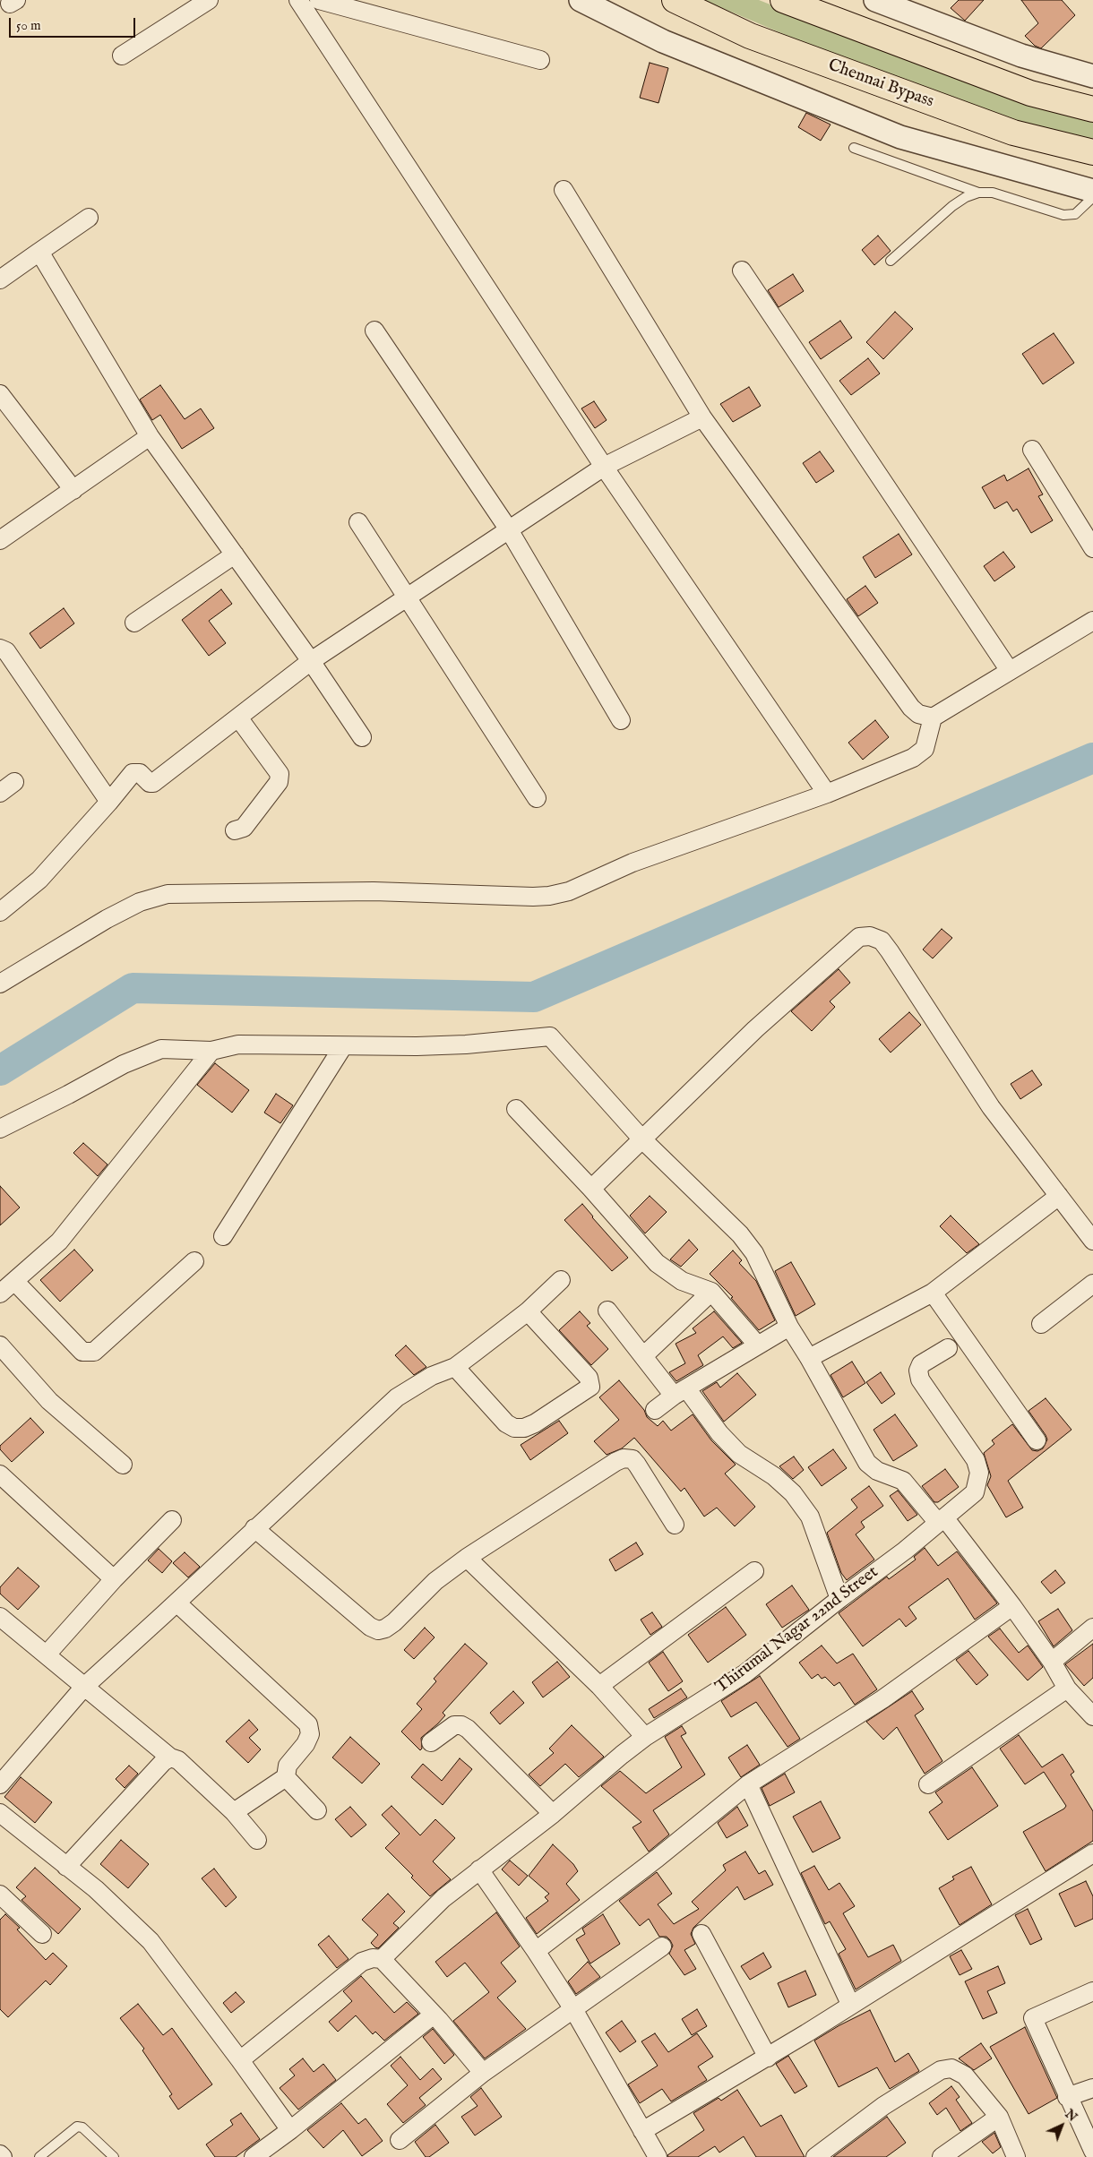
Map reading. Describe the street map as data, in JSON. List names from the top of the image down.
{
  "streets": {
    "highway": ["Chennai Bypass"],
    "street": ["Thirumal Nagar 22nd Street"]
  },
  "scale_bar": "50 m",
  "north": "top right"
}
